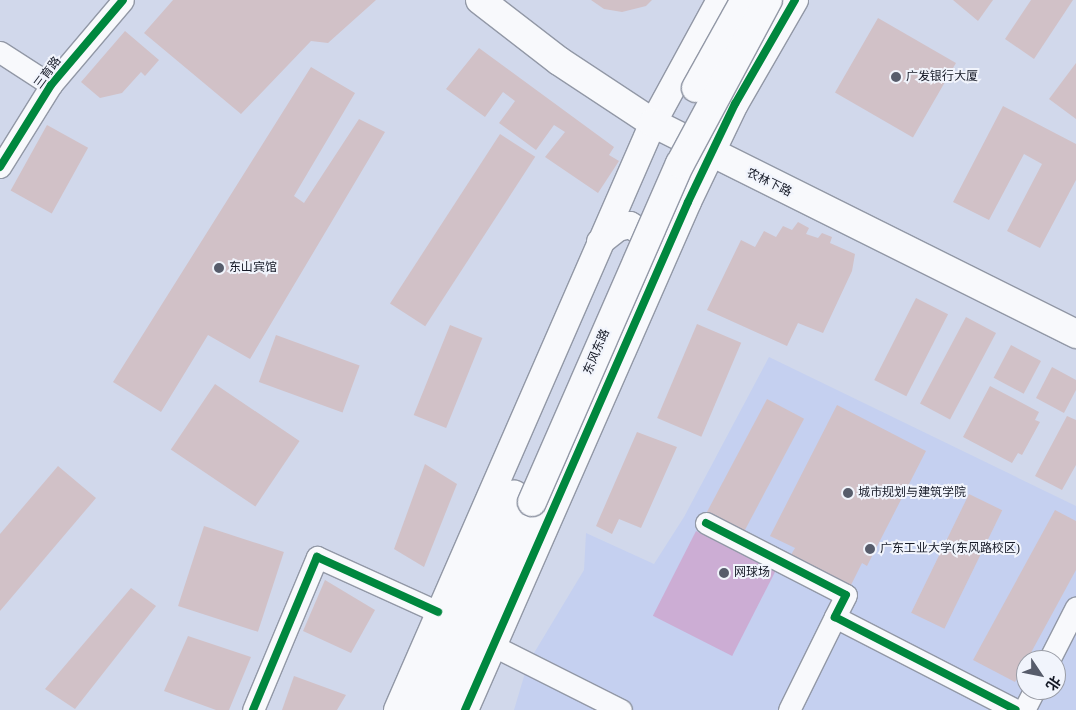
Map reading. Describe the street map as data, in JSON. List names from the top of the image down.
{
  "streets": {
    "main road": ["农林下路", "东风东路"],
    "street": ["三育路"]
  },
  "places": [
    "广发银行大厦",
    "东山宾馆",
    "城市规划与建筑学院",
    "广东工业大学(东风路校区)",
    "网球场"
  ],
  "north": "bottom right"
}
